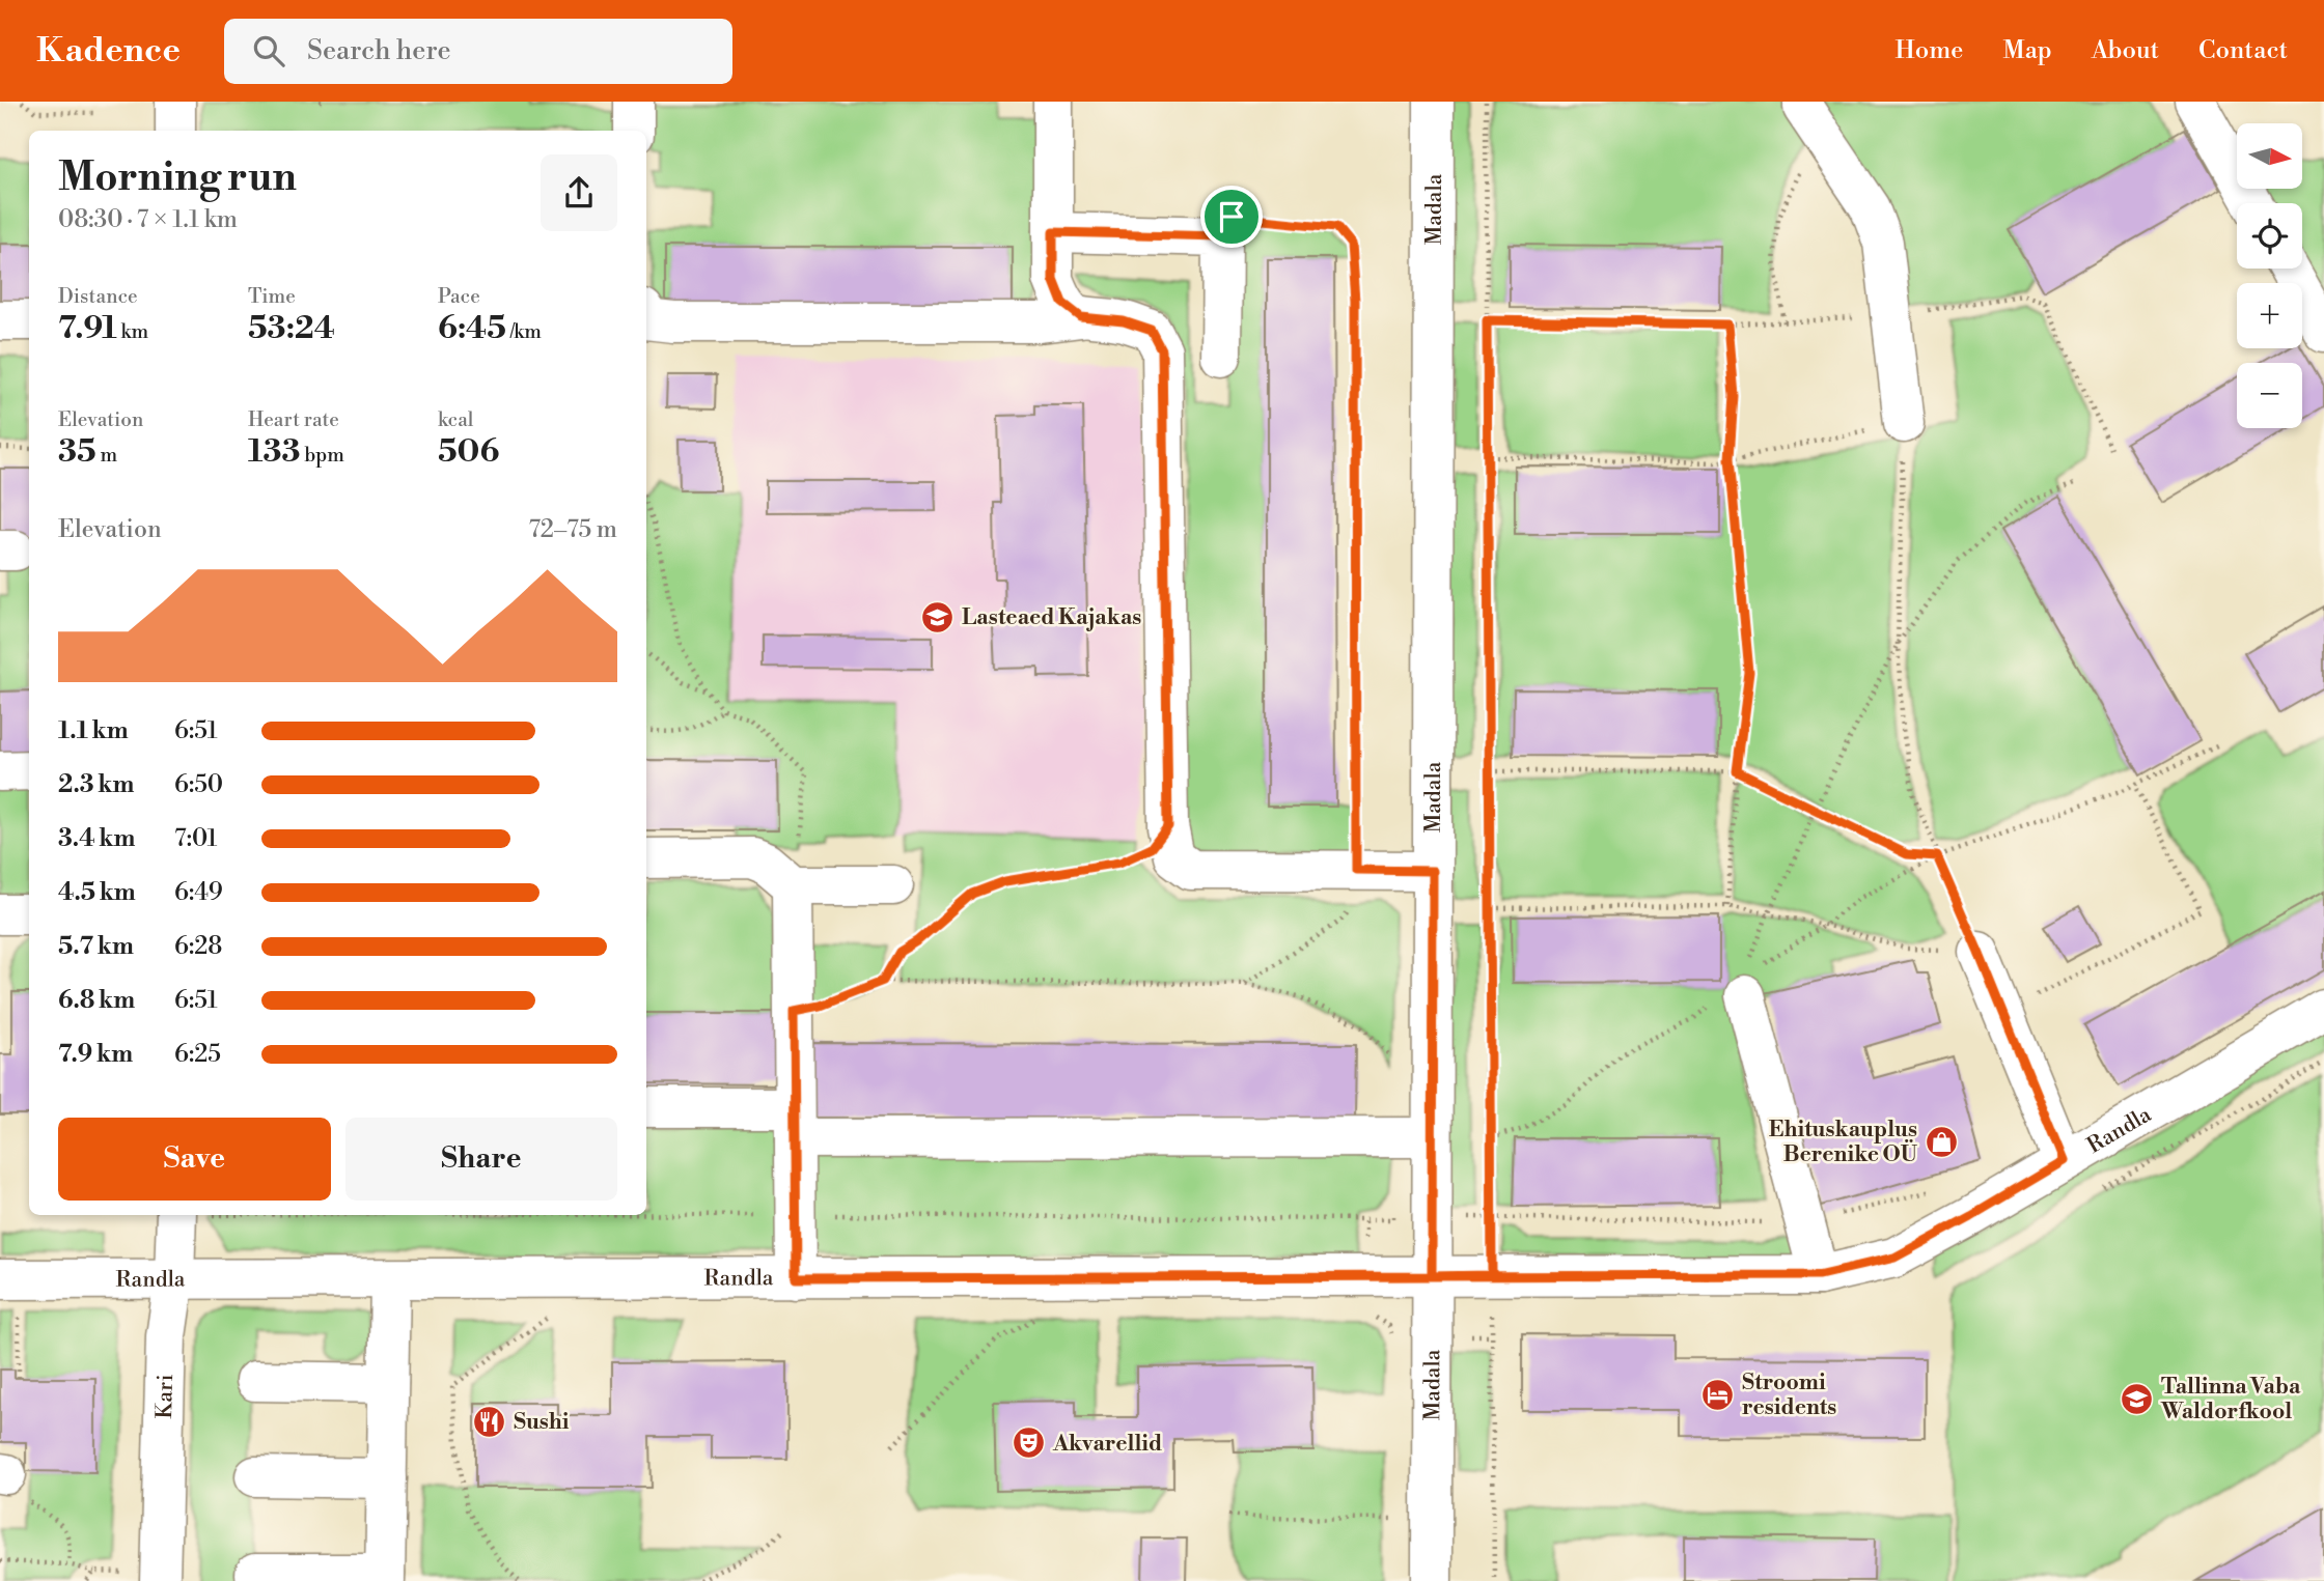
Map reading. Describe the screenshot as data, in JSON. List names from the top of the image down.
{
  "streets": {
    "street": ["Madala", "Randla", "Kari"]
  },
  "crossings": [
    ["Madala", "Randla"],
    ["Randla", "Kari"]
  ],
  "places": {
    "school or university": ["Lasteaed Kajakas", "Tallinna Vaba Waldorfkool"],
    "shop": ["Ehituskauplus Berenike OÜ"],
    "hotel": ["Stroomi residents"],
    "restaurant": ["Sushi"],
    "theatre": ["Akvarellid"]
  },
  "north": "right",
  "page": {
    "header": "Kadence",
    "search": "Search here",
    "nav": [
      "Home",
      "Map",
      "About",
      "Contact"
    ],
    "map_buttons": ["+", "−"],
    "heading": ["Morning run", "08:30 · 7 × 1.1 km"],
    "stats": [
      ["Distance", "7.91 km"],
      ["Time", "53:24"],
      ["Pace", "6:45 /km"],
      ["Elevation", "35 m"],
      ["Heart rate", "133 bpm"],
      ["kcal", "506"]
    ],
    "chart": ["Elevation", "72–75 m"],
    "list": [
      {
        "name": "1.1 km",
        "note": "6:51"
      },
      {
        "name": "2.3 km",
        "note": "6:50"
      },
      {
        "name": "3.4 km",
        "note": "7:01"
      },
      {
        "name": "4.5 km",
        "note": "6:49"
      },
      {
        "name": "5.7 km",
        "note": "6:28"
      },
      {
        "name": "6.8 km",
        "note": "6:51"
      },
      {
        "name": "7.9 km",
        "note": "6:25"
      }
    ],
    "buttons": ["Save", "Share"]
  }
}
